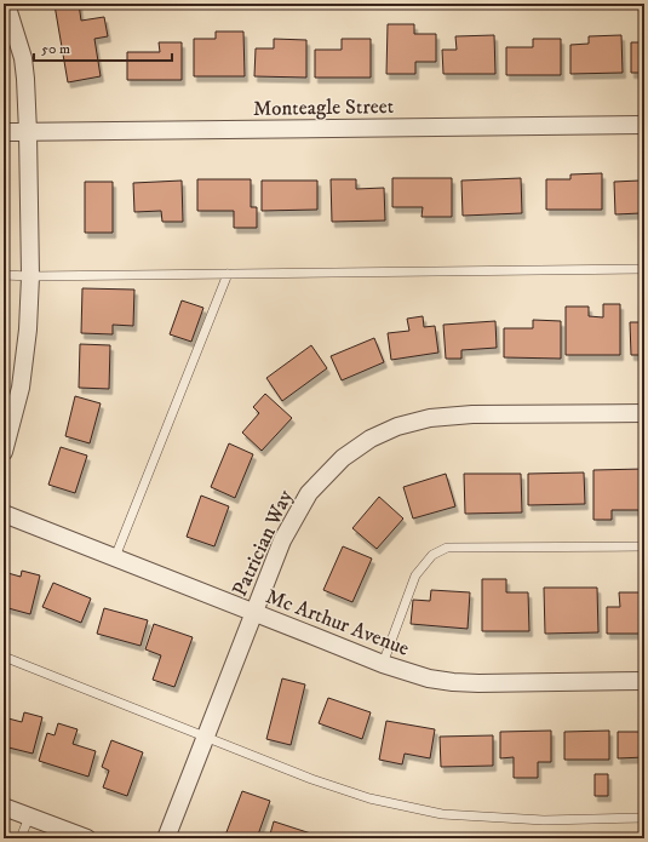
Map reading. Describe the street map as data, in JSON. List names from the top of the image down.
{
  "streets": {
    "street": ["Monteagle Street", "Patrician Way", "Mc Arthur Avenue"]
  },
  "crossings": [
    ["Patrician Way", "Mc Arthur Avenue"]
  ],
  "scale_bar": "50 m"
}
